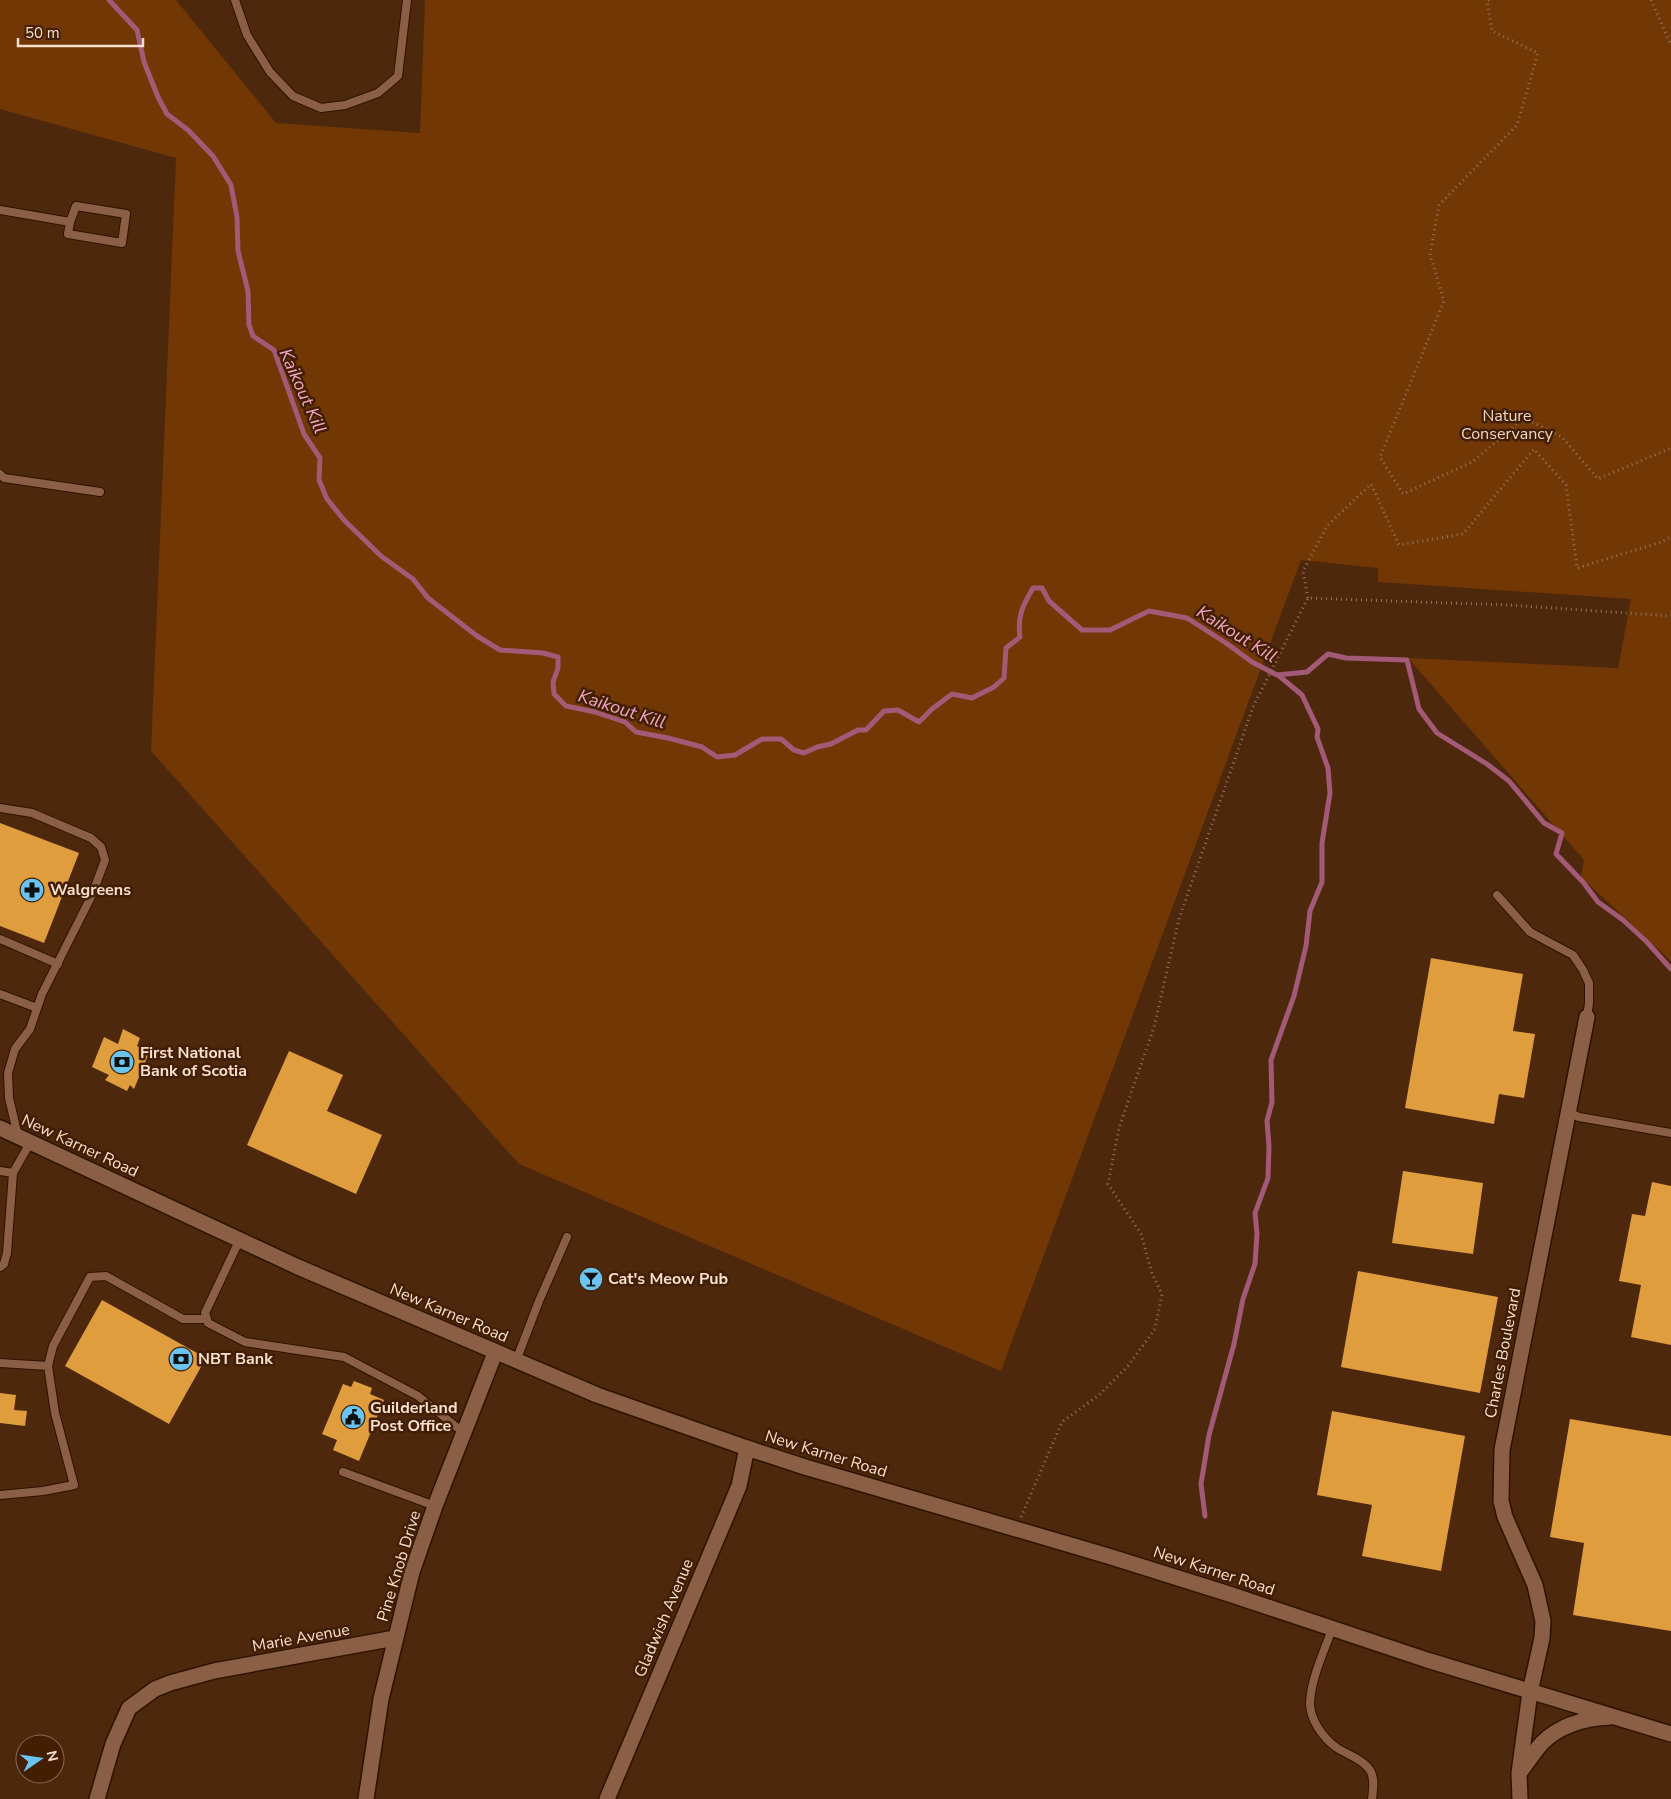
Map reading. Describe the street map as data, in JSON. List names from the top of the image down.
{
  "streets": {
    "street": [
      "New Karner Road",
      "Charles Boulevard",
      "Pine Knob Drive",
      "Gladwish Avenue",
      "Marie Avenue"
    ]
  },
  "crossings": [
    ["New Karner Road", "Charles Boulevard"],
    ["New Karner Road", "Pine Knob Drive"],
    ["New Karner Road", "Gladwish Avenue"],
    ["Pine Knob Drive", "Marie Avenue"]
  ],
  "water": ["Kaikout Kill"],
  "parks": ["Nature Conservancy"],
  "places": {
    "pharmacy": ["Walgreens"],
    "bank": ["First National Bank of Scotia", "NBT Bank"],
    "bar": ["Cat's Meow Pub"],
    "public building": ["Guilderland Post Office"]
  },
  "scale_bar": "50 m",
  "north": "right"
}
